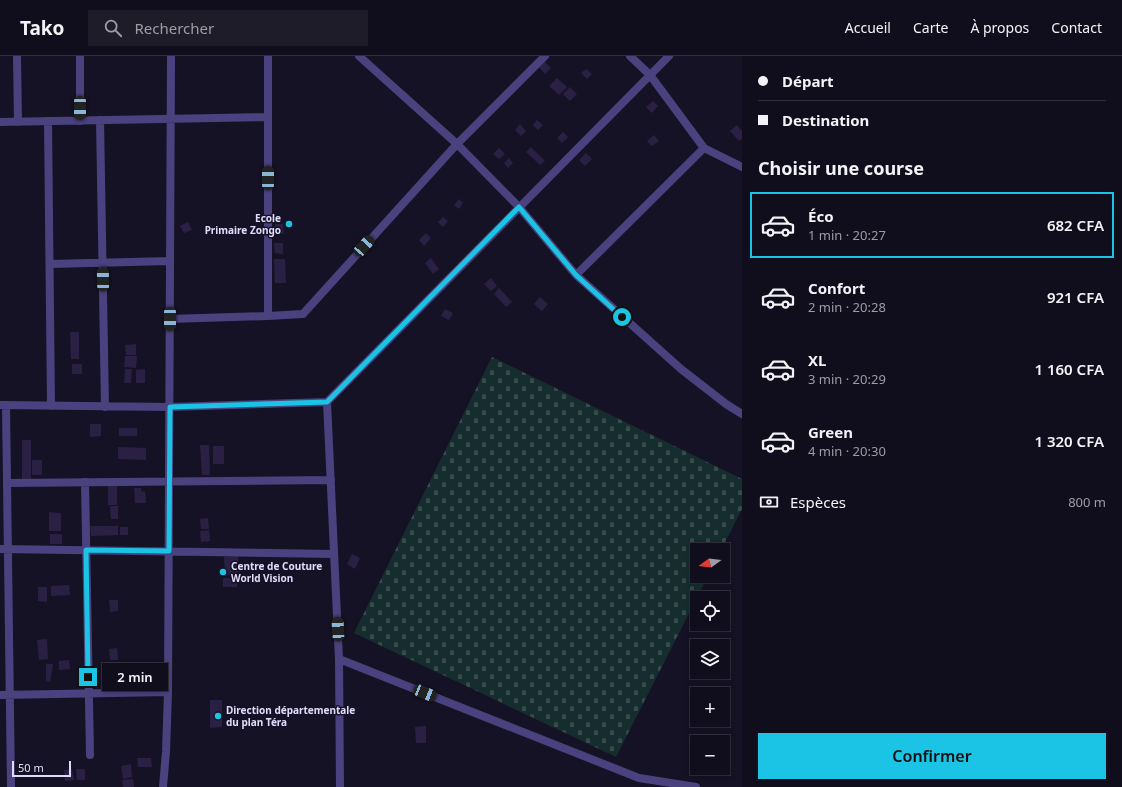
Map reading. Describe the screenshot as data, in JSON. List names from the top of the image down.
{
  "places": ["Ecole Primaire Zongo", "Centre de Couture World Vision", "Direction départementale du plan Téra"],
  "scale_bar": "50 m",
  "north": "left",
  "page": {
    "header": "Tako",
    "search": "Rechercher",
    "nav": [
      "Accueil",
      "Carte",
      "À propos",
      "Contact"
    ],
    "banner": ["Départ", "Destination"],
    "heading": "Choisir une course",
    "list": [
      {
        "name": "Éco",
        "note": "1 min · 20:27",
        "value": "682 CFA"
      },
      {
        "name": "Confort",
        "note": "2 min · 20:28",
        "value": "921 CFA"
      },
      {
        "name": "XL",
        "note": "3 min · 20:29",
        "value": "1 160 CFA"
      },
      {
        "name": "Green",
        "note": "4 min · 20:30",
        "value": "1 320 CFA"
      }
    ],
    "pay": ["Espèces", "800 m"],
    "map_buttons": ["+", "−"],
    "bubble": "2 min",
    "buttons": "Confirmer",
    "scale": "50 m"
  }
}
